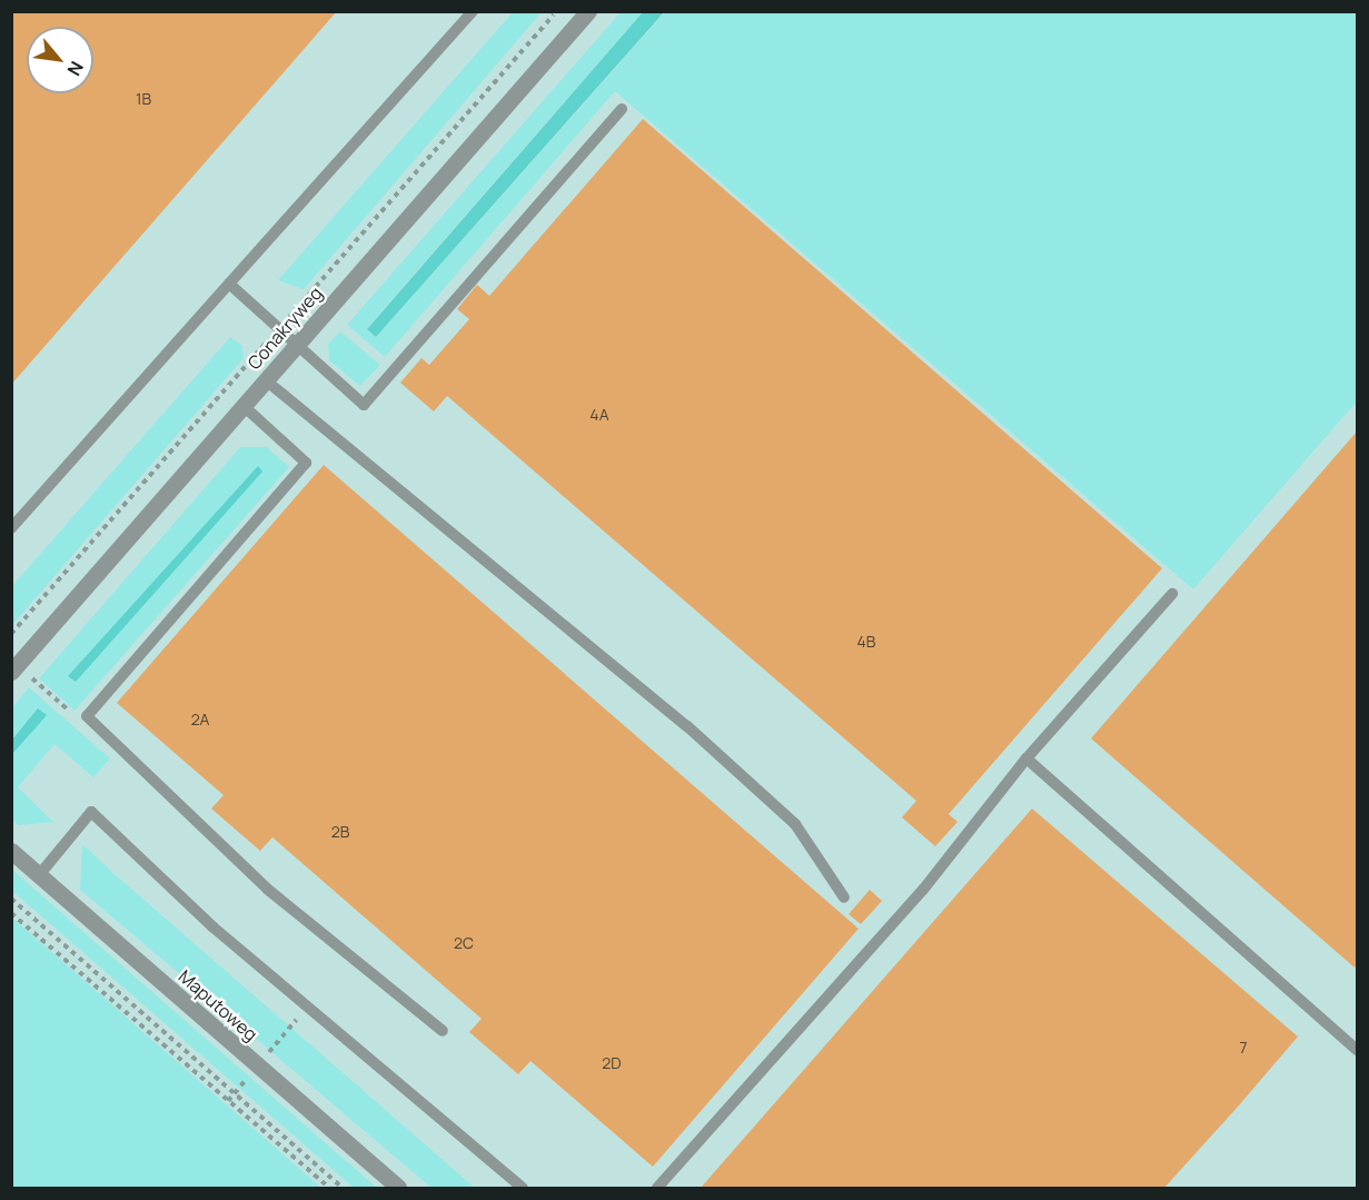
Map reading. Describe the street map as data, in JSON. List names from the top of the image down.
{
  "streets": {
    "street": ["Conakryweg", "Maputoweg"]
  },
  "house_numbers": [
    "1B",
    "4A",
    "4B",
    "2A",
    "2B",
    "2C",
    "7",
    "2D"
  ],
  "north": "bottom right"
}
